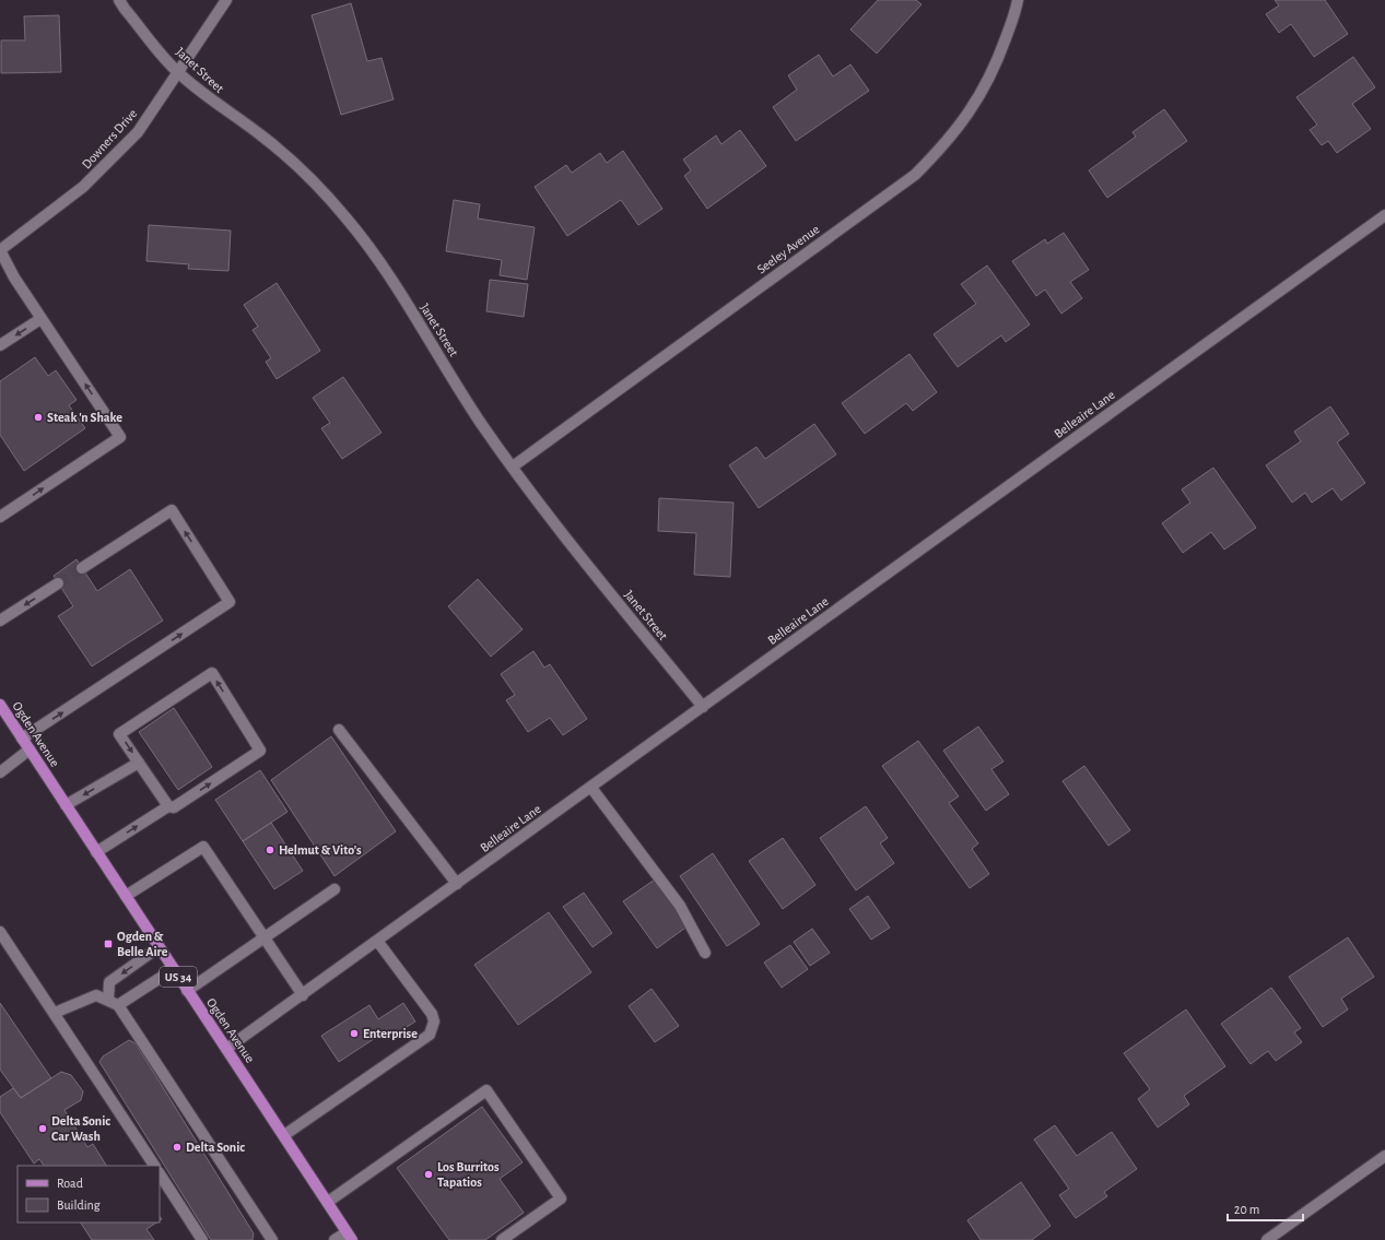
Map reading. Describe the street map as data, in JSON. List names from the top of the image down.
{
  "streets": {
    "main road": ["Ogden Avenue", "US 34"],
    "street": [
      "Janet Street",
      "Downers Drive",
      "Seeley Avenue",
      "Belleaire Lane"
    ]
  },
  "crossings": [
    ["Janet Street", "Downers Drive"],
    ["Janet Street", "Seeley Avenue"],
    ["Janet Street", "Belleaire Lane"],
    ["Belleaire Lane", "Ogden Avenue"]
  ],
  "places": {
    "other": [
      "Steak 'n Shake",
      "Helmut & Vito's",
      "Enterprise",
      "Delta Sonic Car Wash",
      "Delta Sonic",
      "Los Burritos Tapatios"
    ],
    "transit": ["Ogden & Belle Aire"]
  },
  "legend": ["Road", "Building"],
  "scale_bar": "20 m"
}
